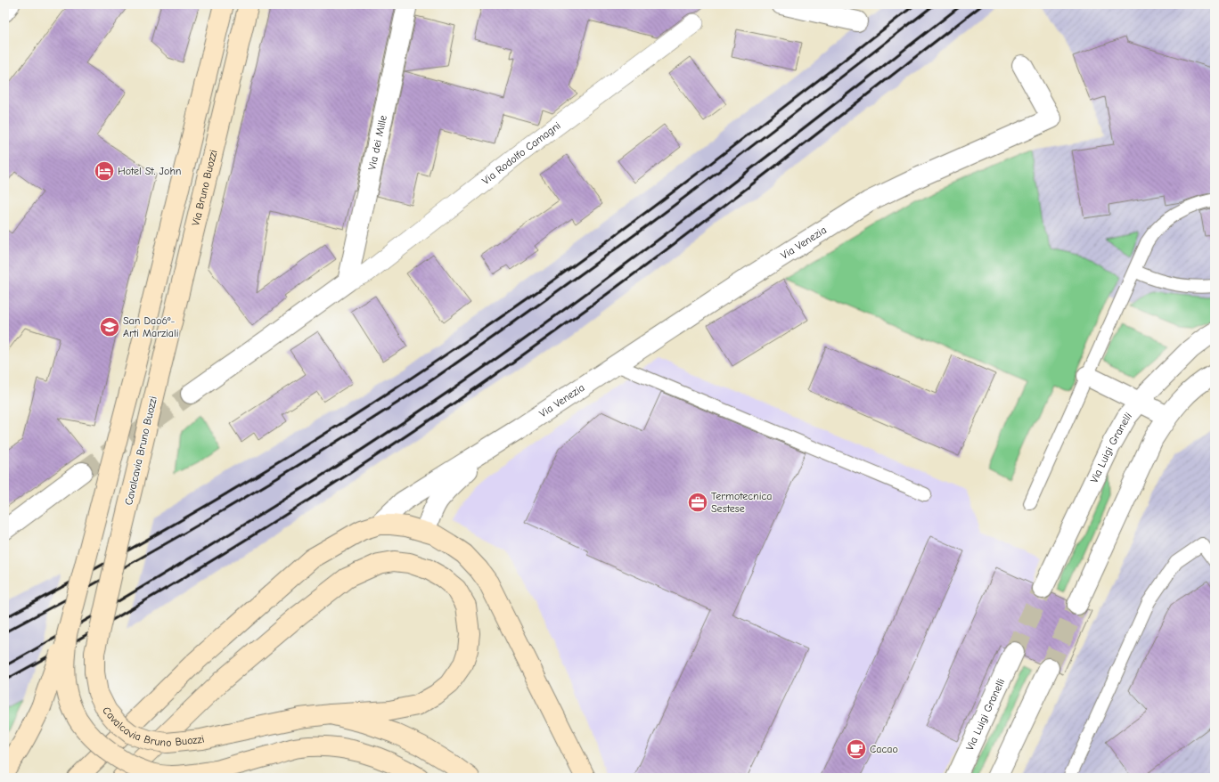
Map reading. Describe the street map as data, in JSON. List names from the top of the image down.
{
  "streets": {
    "main road": ["Via Bruno Buozzi", "Cavalcavia Bruno Buozzi"],
    "street": [
      "Via dei Mille",
      "Via Rodolfo Camagni",
      "Via Venezia",
      "Via Luigi Granelli"
    ]
  },
  "crossings": [
    ["Via dei Mille", "Via Rodolfo Camagni"],
    ["Via Bruno Buozzi", "Cavalcavia Bruno Buozzi"]
  ],
  "places": {
    "hotel": ["Hotel St. John"],
    "school or university": ["San Dao6º- Arti Marziali"],
    "office": ["Termotecnica Sestese"],
    "cafe": ["Cacao"]
  }
}
